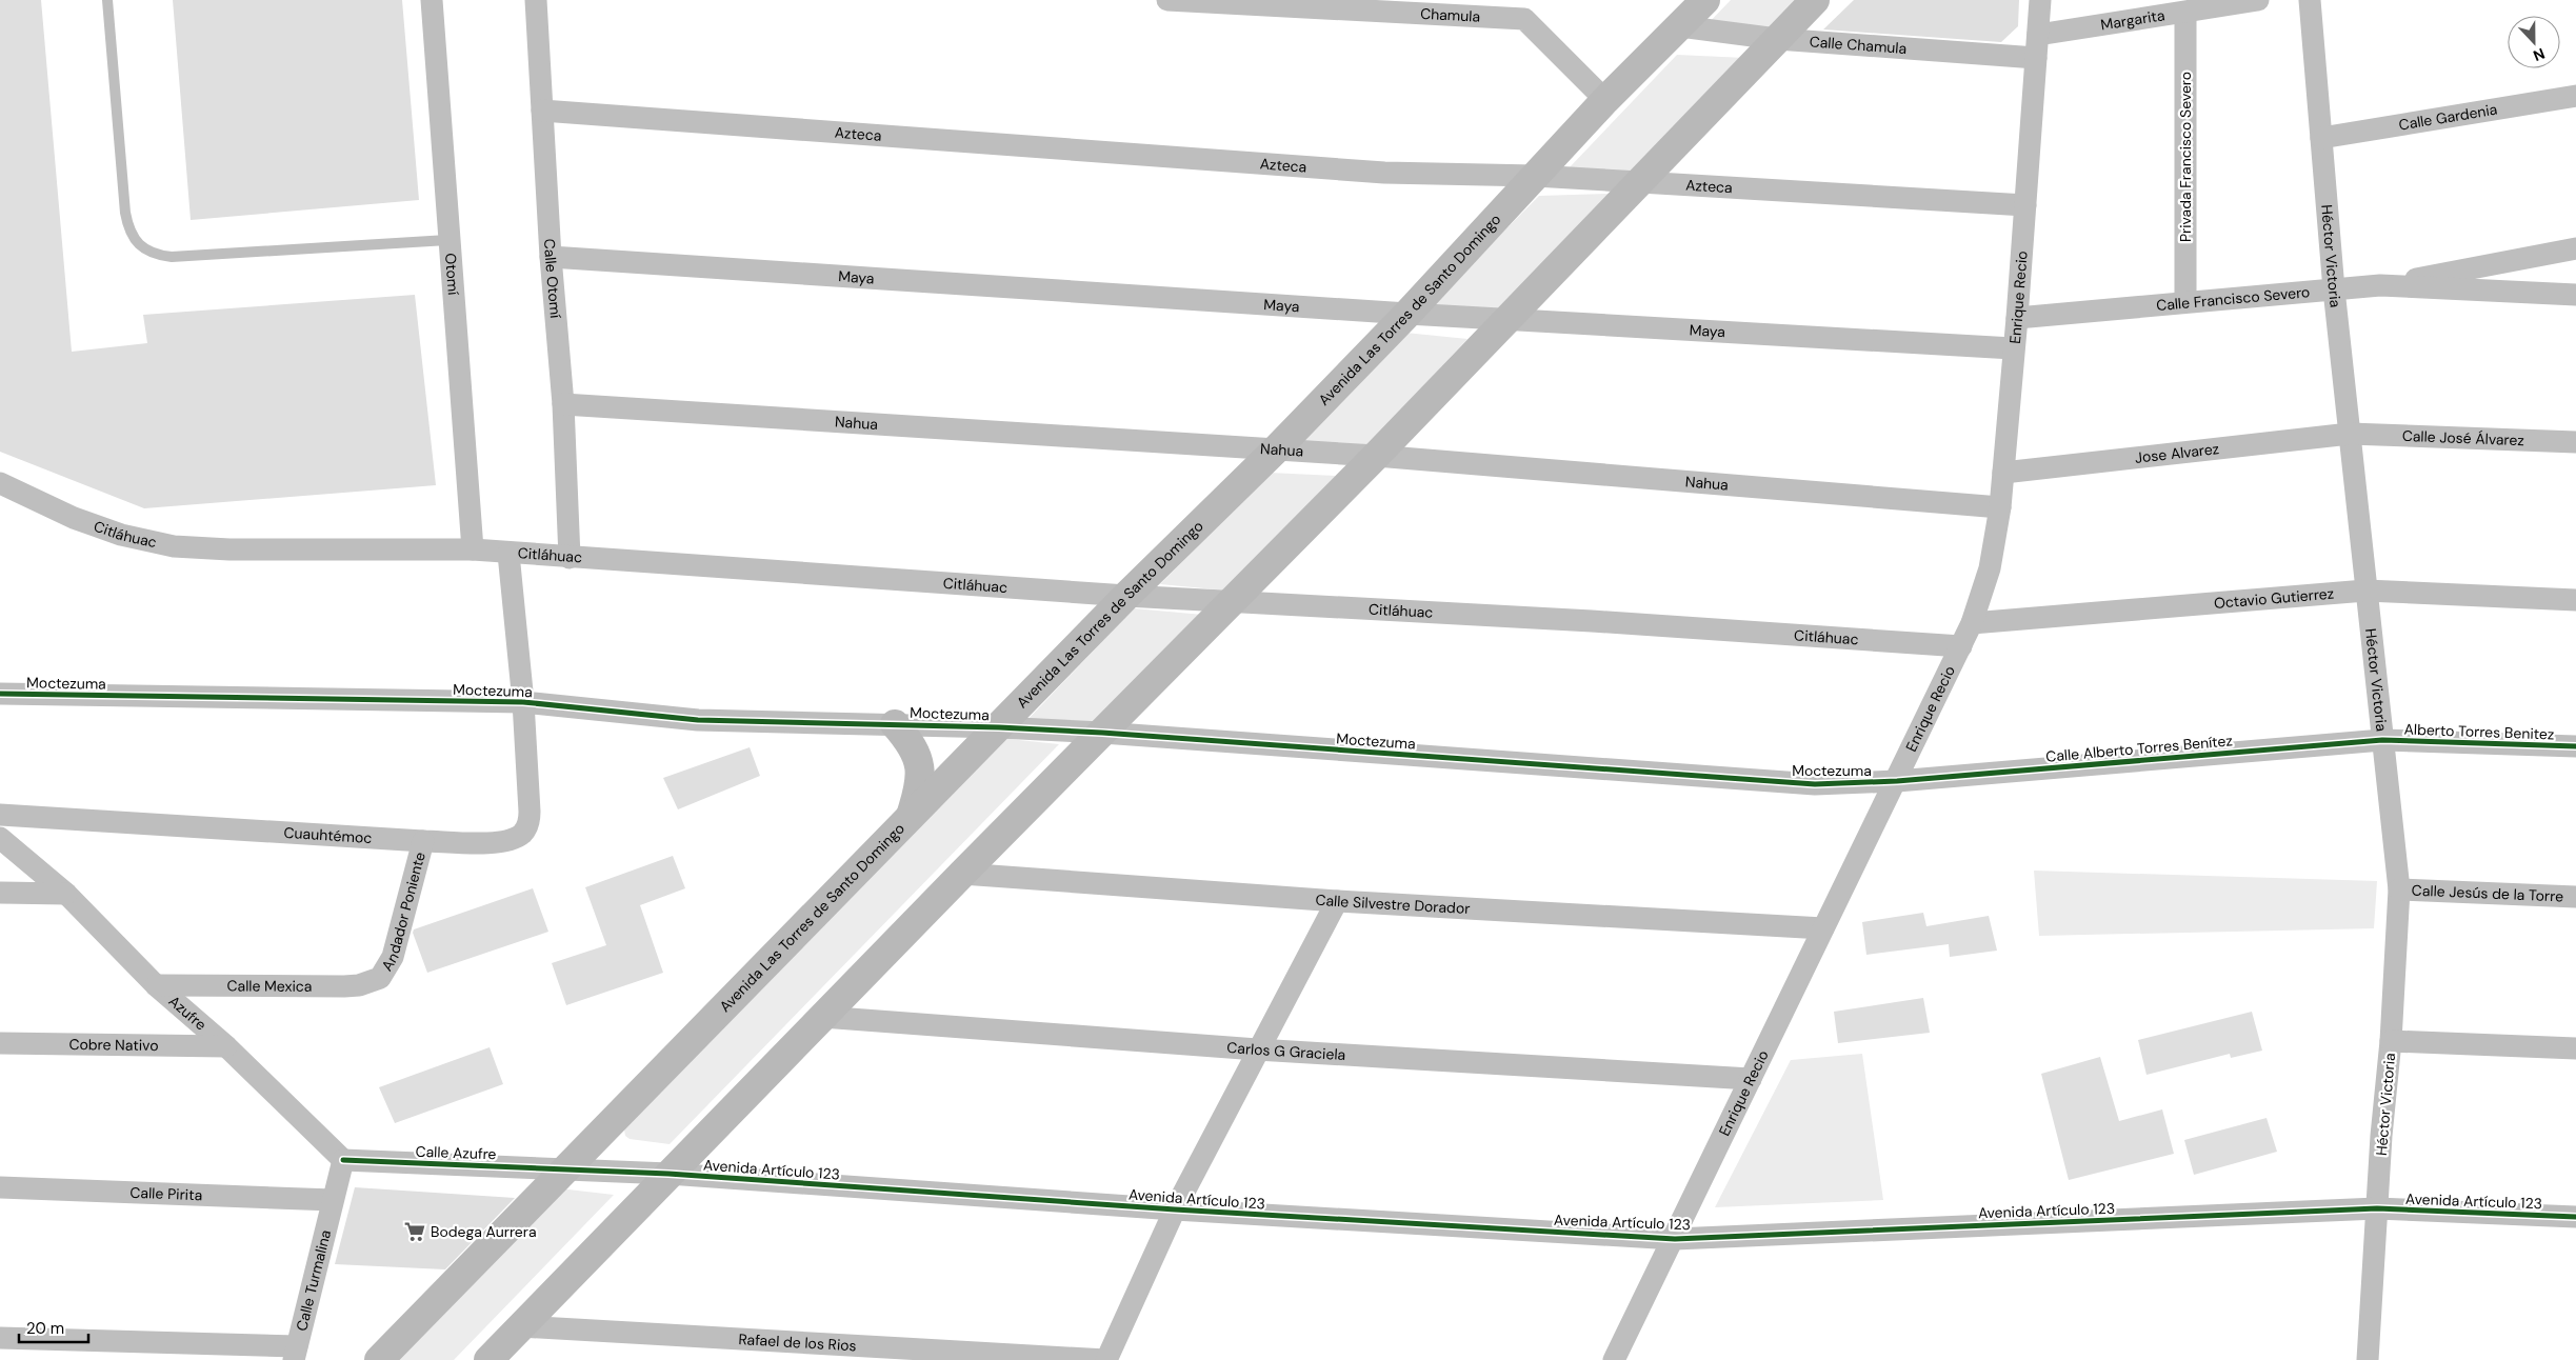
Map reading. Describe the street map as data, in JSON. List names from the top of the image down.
{
  "streets": {
    "street": [
      "Chamula",
      "Margarita",
      "Calle Chamula",
      "Calle Gardenia",
      "Azteca",
      "Privada Francisco Severo",
      "Héctor Victoria",
      "Otomí",
      "Maya",
      "Calle Otomí",
      "Enrique Recio",
      "Calle Francisco Severo",
      "Avenida Las Torres de Santo Domingo",
      "Nahua",
      "Calle José Álvarez",
      "Jose Alvarez",
      "Citláhuac",
      "Octavio Gutierrez",
      "Moctezuma",
      "Alberto Torres Benitez",
      "Calle Alberto Torres Benítez",
      "Cuauhtémoc",
      "Calle Jesús de la Torre",
      "Calle Silvestre Dorador",
      "Andador Poniente",
      "Calle Mexica",
      "Azufre",
      "Cobre Nativo",
      "Carlos G Graciela",
      "Calle Azufre",
      "Avenida Artículo 123",
      "Calle Pirita",
      "Calle Turmalina",
      "Rafael de los Rios"
    ]
  },
  "crossings": [
    ["Chamula", "Avenida Las Torres de Santo Domingo"],
    ["Margarita", "Privada Francisco Severo"],
    ["Margarita", "Enrique Recio"],
    ["Calle Chamula", "Enrique Recio"],
    ["Calle Chamula", "Avenida Las Torres de Santo Domingo"],
    ["Calle Gardenia", "Héctor Victoria"],
    ["Azteca", "Calle Otomí"],
    ["Azteca", "Enrique Recio"],
    ["Azteca", "Avenida Las Torres de Santo Domingo"],
    ["Privada Francisco Severo", "Calle Francisco Severo"],
    ["Héctor Victoria", "Calle Francisco Severo"],
    ["Héctor Victoria", "Calle José Álvarez"],
    ["Héctor Victoria", "Jose Alvarez"],
    ["Héctor Victoria", "Octavio Gutierrez"],
    ["Héctor Victoria", "Alberto Torres Benitez"],
    ["Héctor Victoria", "Calle Alberto Torres Benítez"],
    ["Héctor Victoria", "Calle Jesús de la Torre"],
    ["Héctor Victoria", "Avenida Artículo 123"],
    ["Otomí", "Citláhuac"],
    ["Maya", "Calle Otomí"],
    ["Maya", "Enrique Recio"],
    ["Maya", "Avenida Las Torres de Santo Domingo"],
    ["Calle Otomí", "Nahua"],
    ["Calle Otomí", "Citláhuac"],
    ["Enrique Recio", "Calle Francisco Severo"],
    ["Enrique Recio", "Nahua"],
    ["Enrique Recio", "Jose Alvarez"],
    ["Enrique Recio", "Citláhuac"],
    ["Enrique Recio", "Octavio Gutierrez"],
    ["Enrique Recio", "Moctezuma"],
    ["Enrique Recio", "Calle Alberto Torres Benítez"],
    ["Enrique Recio", "Calle Silvestre Dorador"],
    ["Enrique Recio", "Carlos G Graciela"],
    ["Enrique Recio", "Avenida Artículo 123"],
    ["Avenida Las Torres de Santo Domingo", "Nahua"],
    ["Avenida Las Torres de Santo Domingo", "Citláhuac"],
    ["Avenida Las Torres de Santo Domingo", "Moctezuma"],
    ["Avenida Las Torres de Santo Domingo", "Calle Azufre"],
    ["Calle José Álvarez", "Jose Alvarez"],
    ["Moctezuma", "Calle Alberto Torres Benítez"],
    ["Moctezuma", "Cuauhtémoc"],
    ["Alberto Torres Benitez", "Calle Alberto Torres Benítez"],
    ["Cuauhtémoc", "Andador Poniente"],
    ["Andador Poniente", "Calle Mexica"],
    ["Calle Mexica", "Azufre"],
    ["Azufre", "Cobre Nativo"],
    ["Azufre", "Calle Azufre"],
    ["Calle Azufre", "Avenida Artículo 123"],
    ["Calle Pirita", "Calle Turmalina"]
  ],
  "places": {
    "supermarket": ["Bodega Aurrera"]
  },
  "scale_bar": "20 m",
  "north": "bottom"
}
